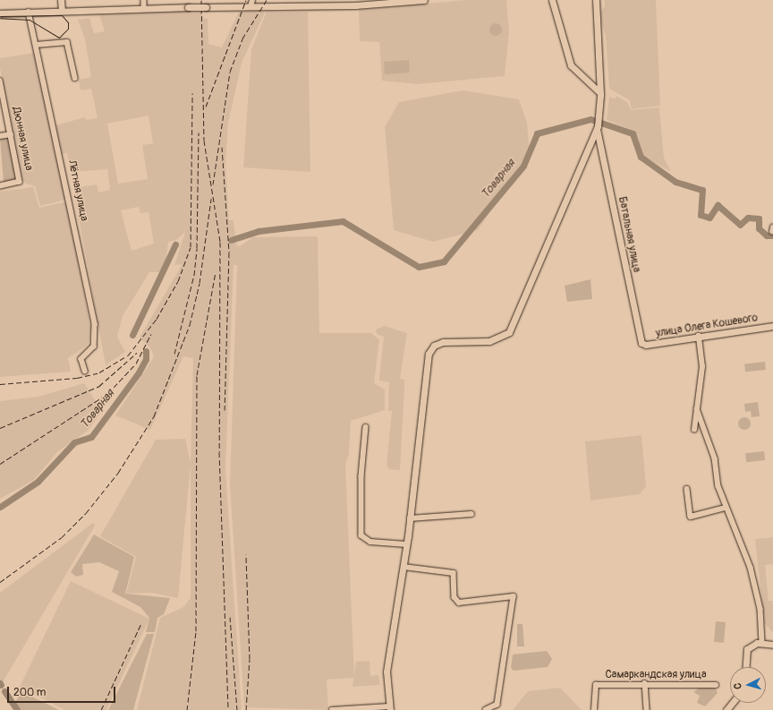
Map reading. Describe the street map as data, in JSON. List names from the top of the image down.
{
  "streets": {
    "main road": ["Батальная улица", "улица Олега Кошевого"],
    "street": ["Дюнная улица", "Лётная улица", "Самаркандская улица"]
  },
  "crossings": [
    ["Батальная улица", "улица Олега Кошевого"]
  ],
  "water": ["Товарная"],
  "scale_bar": "200 m",
  "north": "left"
}
